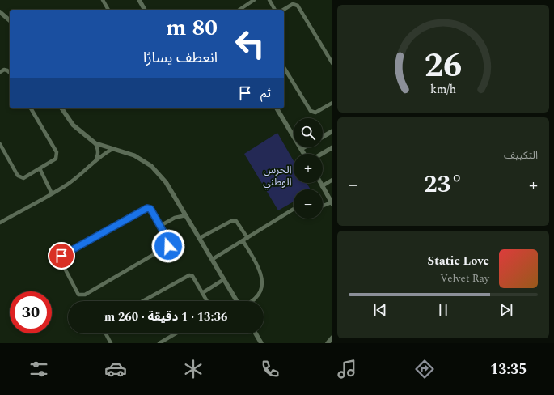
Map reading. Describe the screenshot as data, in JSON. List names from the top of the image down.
{
  "districts": ["الحرس الوطني"],
  "page": {
    "turn": ["80 m", "انعطف يسارًا"],
    "then": "ثم",
    "tile": "التكييف",
    "map_buttons": ["+", "−"],
    "heat": ["−", "23°", "+"],
    "song": ["Static Love", "Velvet Ray"],
    "limit": "30",
    "trip": "13:36 · 1 دقيقة · 260 m",
    "tabs": "13:35",
    "gauge": ["26", "km/h"]
  }
}
